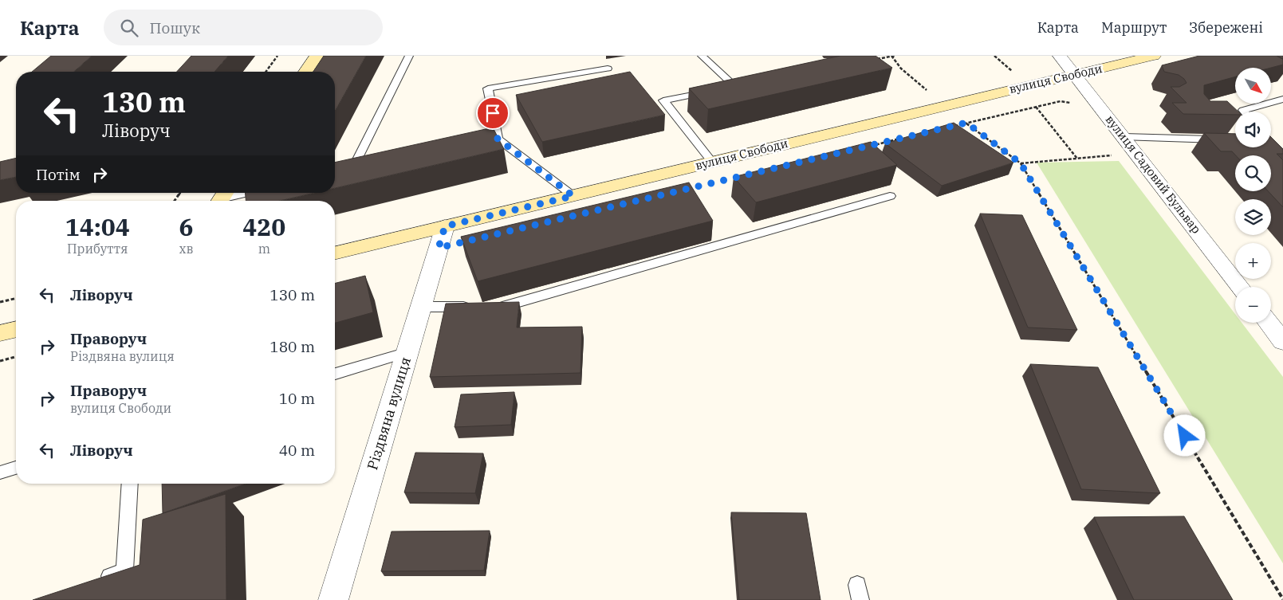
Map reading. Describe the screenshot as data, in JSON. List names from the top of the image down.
{
  "streets": {
    "main road": ["вулиця Свободи"],
    "street": ["вулиця Садовий Бульвар", "Різдвяна вулиця"]
  },
  "crossings": [
    ["вулиця Свободи", "вулиця Садовий Бульвар"],
    ["вулиця Свободи", "Різдвяна вулиця"]
  ],
  "north": "bottom right",
  "page": {
    "header": "Карта",
    "search": "Пошук",
    "nav": ["Карта", "Маршрут", "Збережені"],
    "map_buttons": ["+", "−"],
    "turn": ["130 m", "Ліворуч"],
    "then": "Потім",
    "eta": [
      "14:04",
      "Прибуття",
      "6",
      "хв",
      "420",
      "m"
    ],
    "list": [
      {
        "name": "Ліворуч",
        "value": "130 m"
      },
      {
        "name": "Праворуч",
        "note": "Різдвяна вулиця",
        "value": "180 m"
      },
      {
        "name": "Праворуч",
        "note": "вулиця Свободи",
        "value": "10 m"
      },
      {
        "name": "Ліворуч",
        "value": "40 m"
      }
    ]
  }
}
